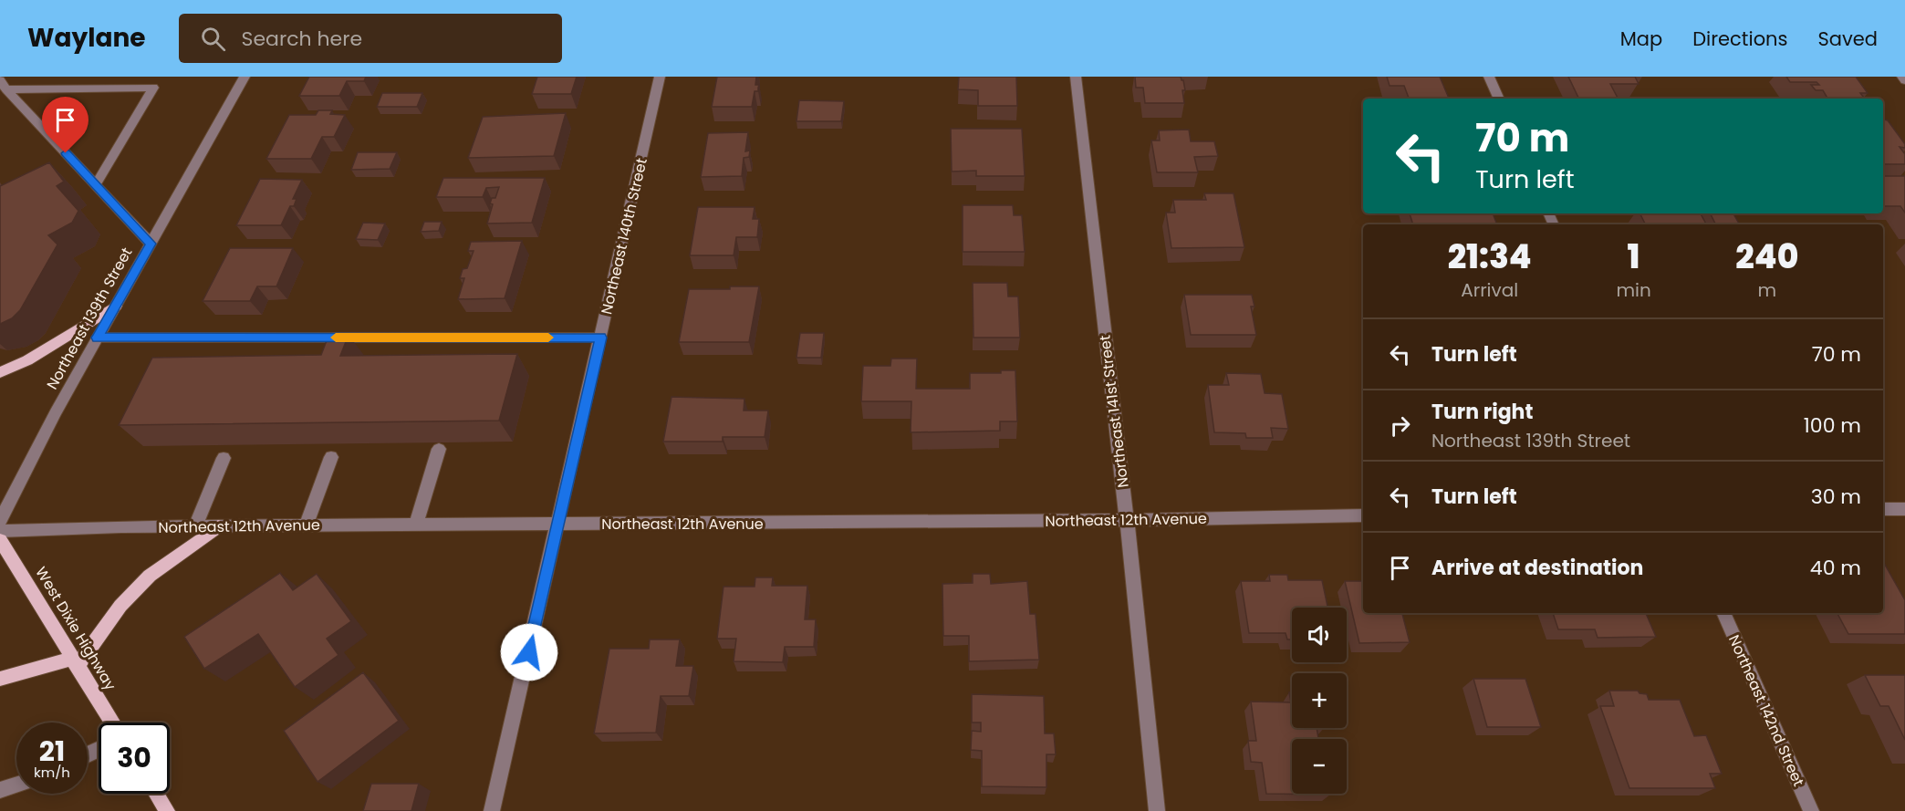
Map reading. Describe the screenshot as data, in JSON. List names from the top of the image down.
{
  "streets": {
    "main road": ["West Dixie Highway"],
    "street": [
      "Northeast 140th Street",
      "Northeast 139th Street",
      "Northeast 141st Street",
      "Northeast 12th Avenue",
      "Northeast 142nd Street"
    ]
  },
  "crossings": [
    ["Northeast 140th Street", "Northeast 12th Avenue"],
    ["Northeast 141st Street", "Northeast 12th Avenue"]
  ],
  "page": {
    "header": "Waylane",
    "search": "Search here",
    "nav": ["Map", "Directions", "Saved"],
    "turn": ["70 m", "Turn left"],
    "eta": [
      "21:34",
      "Arrival",
      "1",
      "min",
      "240",
      "m"
    ],
    "list": [
      {
        "name": "Turn left",
        "value": "70 m"
      },
      {
        "name": "Turn right",
        "note": "Northeast 139th Street",
        "value": "100 m"
      },
      {
        "name": "Turn left",
        "value": "30 m"
      },
      {
        "name": "Arrive at destination",
        "value": "40 m"
      }
    ],
    "map_buttons": ["+", "−"],
    "speed": "21 km/h",
    "limit": "30"
  }
}
